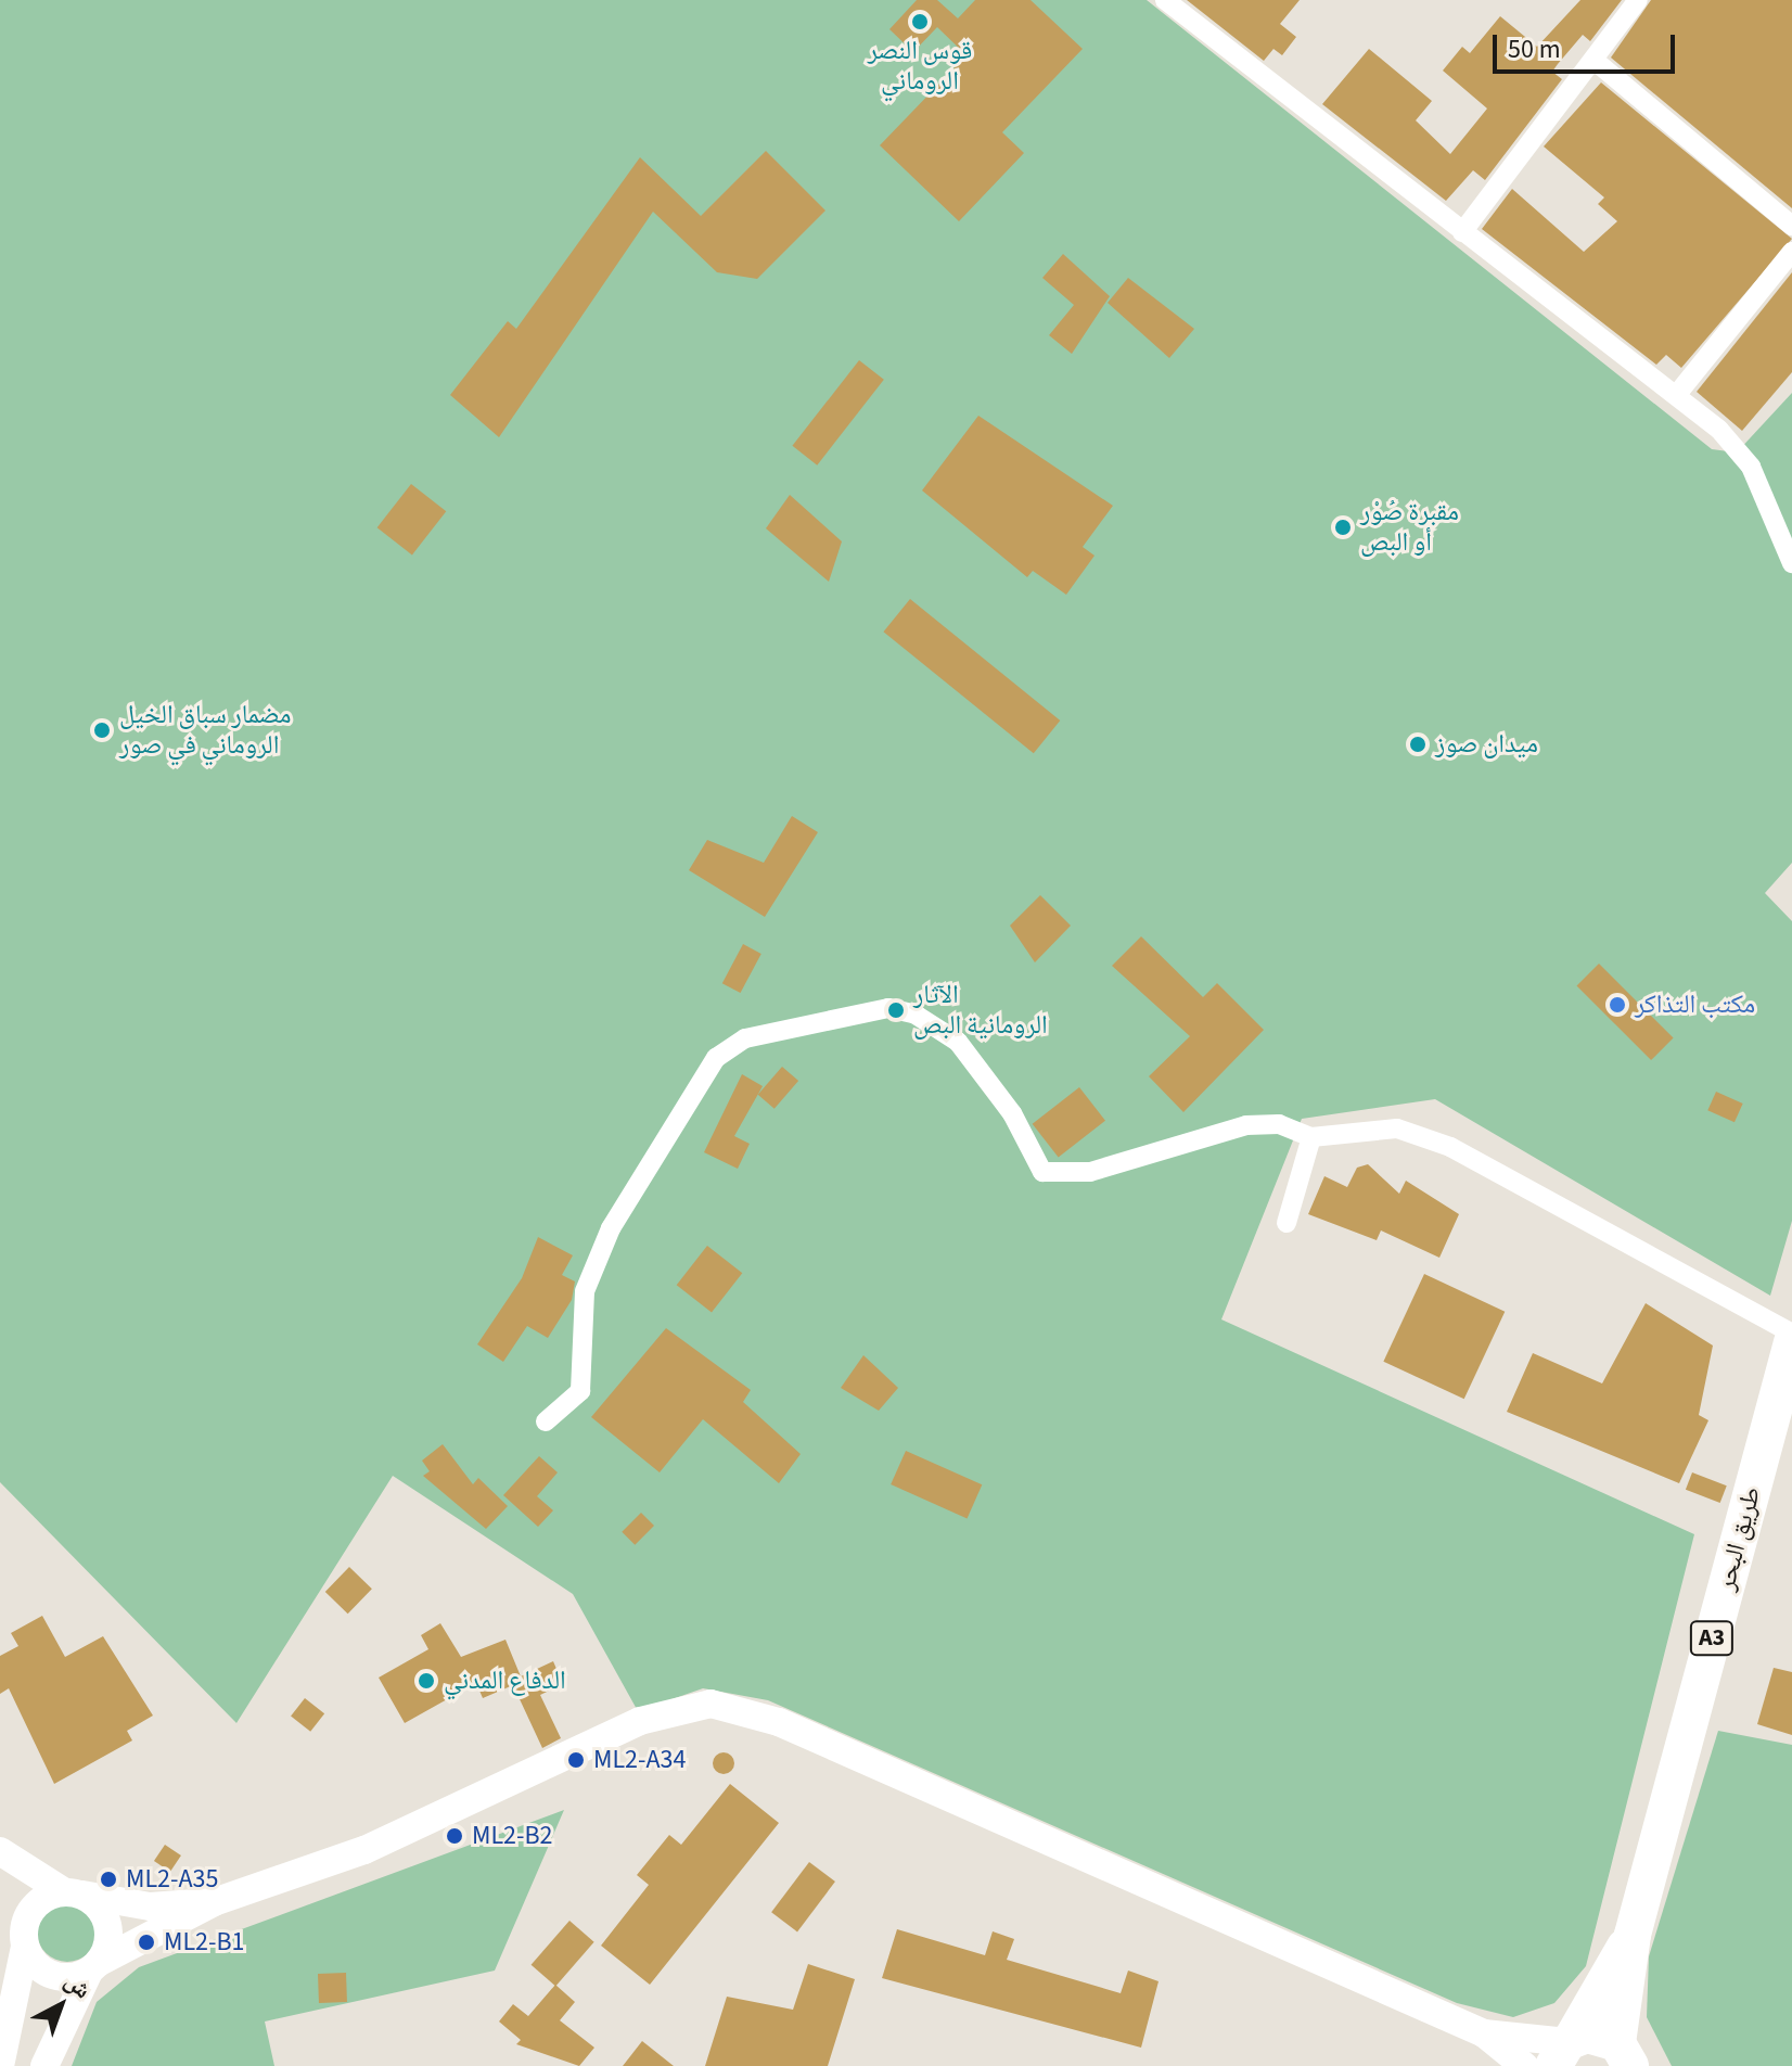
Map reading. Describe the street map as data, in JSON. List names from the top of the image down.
{
  "streets": {
    "highway": ["طريق البحر", "A3"]
  },
  "places": [
    "قوس النصر الروماني",
    "مقبرة صُوْر أو البص",
    "مضمار سباق الخيل الروماني في صور",
    "ميدان صوز",
    "مكتب التذاكر",
    "الآثار الرومانية البص",
    "الدفاع المدني",
    "ML2-A34",
    "ML2-B2",
    "ML2-A35",
    "ML2-B1"
  ],
  "scale_bar": "50 m",
  "north": "top right"
}
